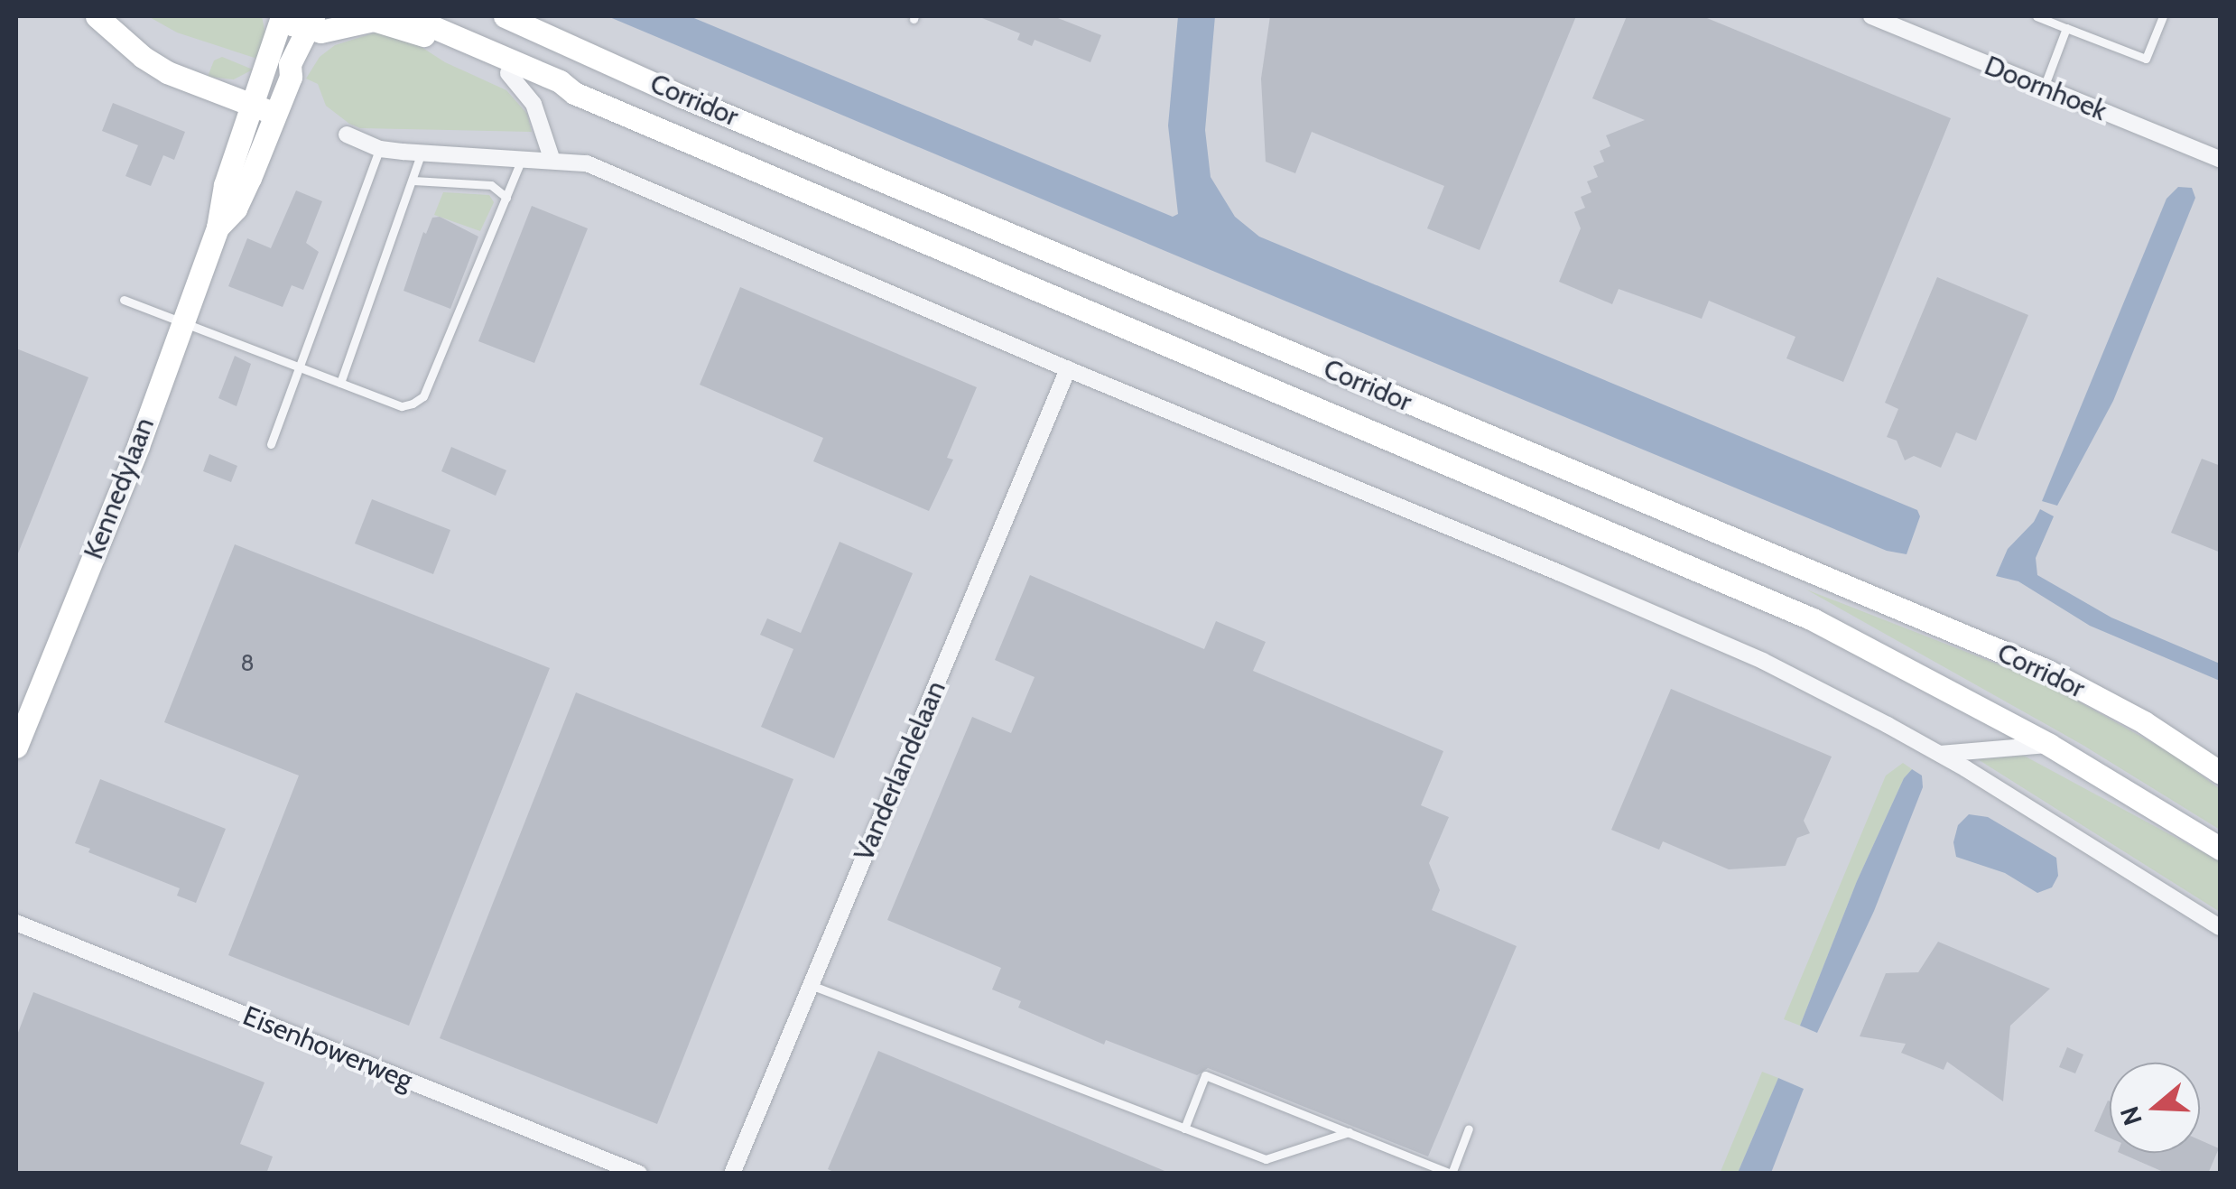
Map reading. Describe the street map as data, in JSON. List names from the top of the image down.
{
  "streets": {
    "main road": ["Corridor", "Kennedylaan"],
    "street": ["Doornhoek", "Vanderlandelaan", "Eisenhowerweg"]
  },
  "crossings": [
    ["Corridor", "Kennedylaan"]
  ],
  "house_numbers": ["8"],
  "north": "left"
}
